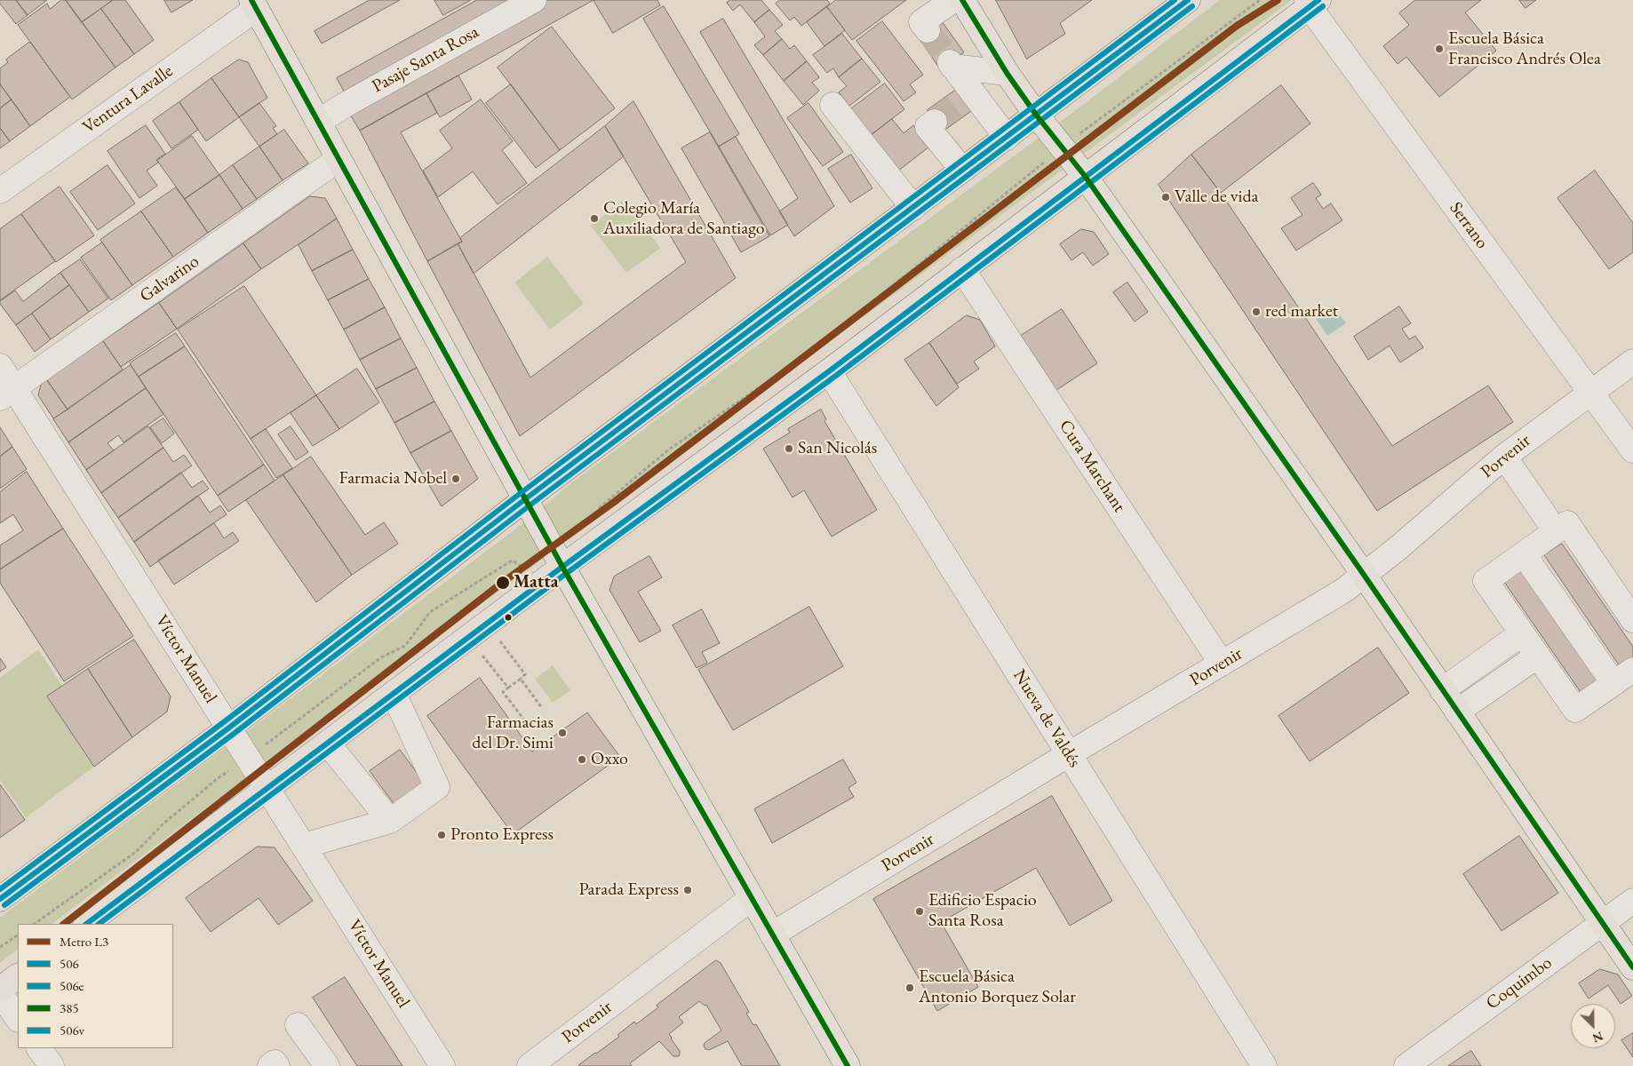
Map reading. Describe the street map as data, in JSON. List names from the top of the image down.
{
  "streets": {
    "street": [
      "Pasaje Santa Rosa",
      "Ventura Lavalle",
      "Serrano",
      "Galvarino",
      "Porvenir",
      "Cura Marchant",
      "Víctor Manuel",
      "Nueva de Valdés",
      "Coquimbo"
    ]
  },
  "crossings": [
    ["Serrano", "Porvenir"],
    ["Galvarino", "Víctor Manuel"],
    ["Porvenir", "Cura Marchant"],
    ["Porvenir", "Nueva de Valdés"]
  ],
  "places": [
    "Escuela Básica Francisco Andrés Olea",
    "Valle de vida",
    "Colegio María Auxiliadora de Santiago",
    "red market",
    "San Nicolás",
    "Farmacia Nobel",
    "Matta",
    "Farmacias del Dr. Simi",
    "Oxxo",
    "Pronto Express",
    "Parada Express",
    "Edificio Espacio Santa Rosa",
    "Escuela Básica Antonio Borquez Solar"
  ],
  "lines": [
    "metro line L3",
    "transit line 506",
    "transit line 385",
    "transit line 506v",
    "transit line 506e"
  ],
  "legend": [
    "Metro L3",
    "506",
    "506e",
    "385",
    "506v"
  ],
  "north": "bottom right"
}
